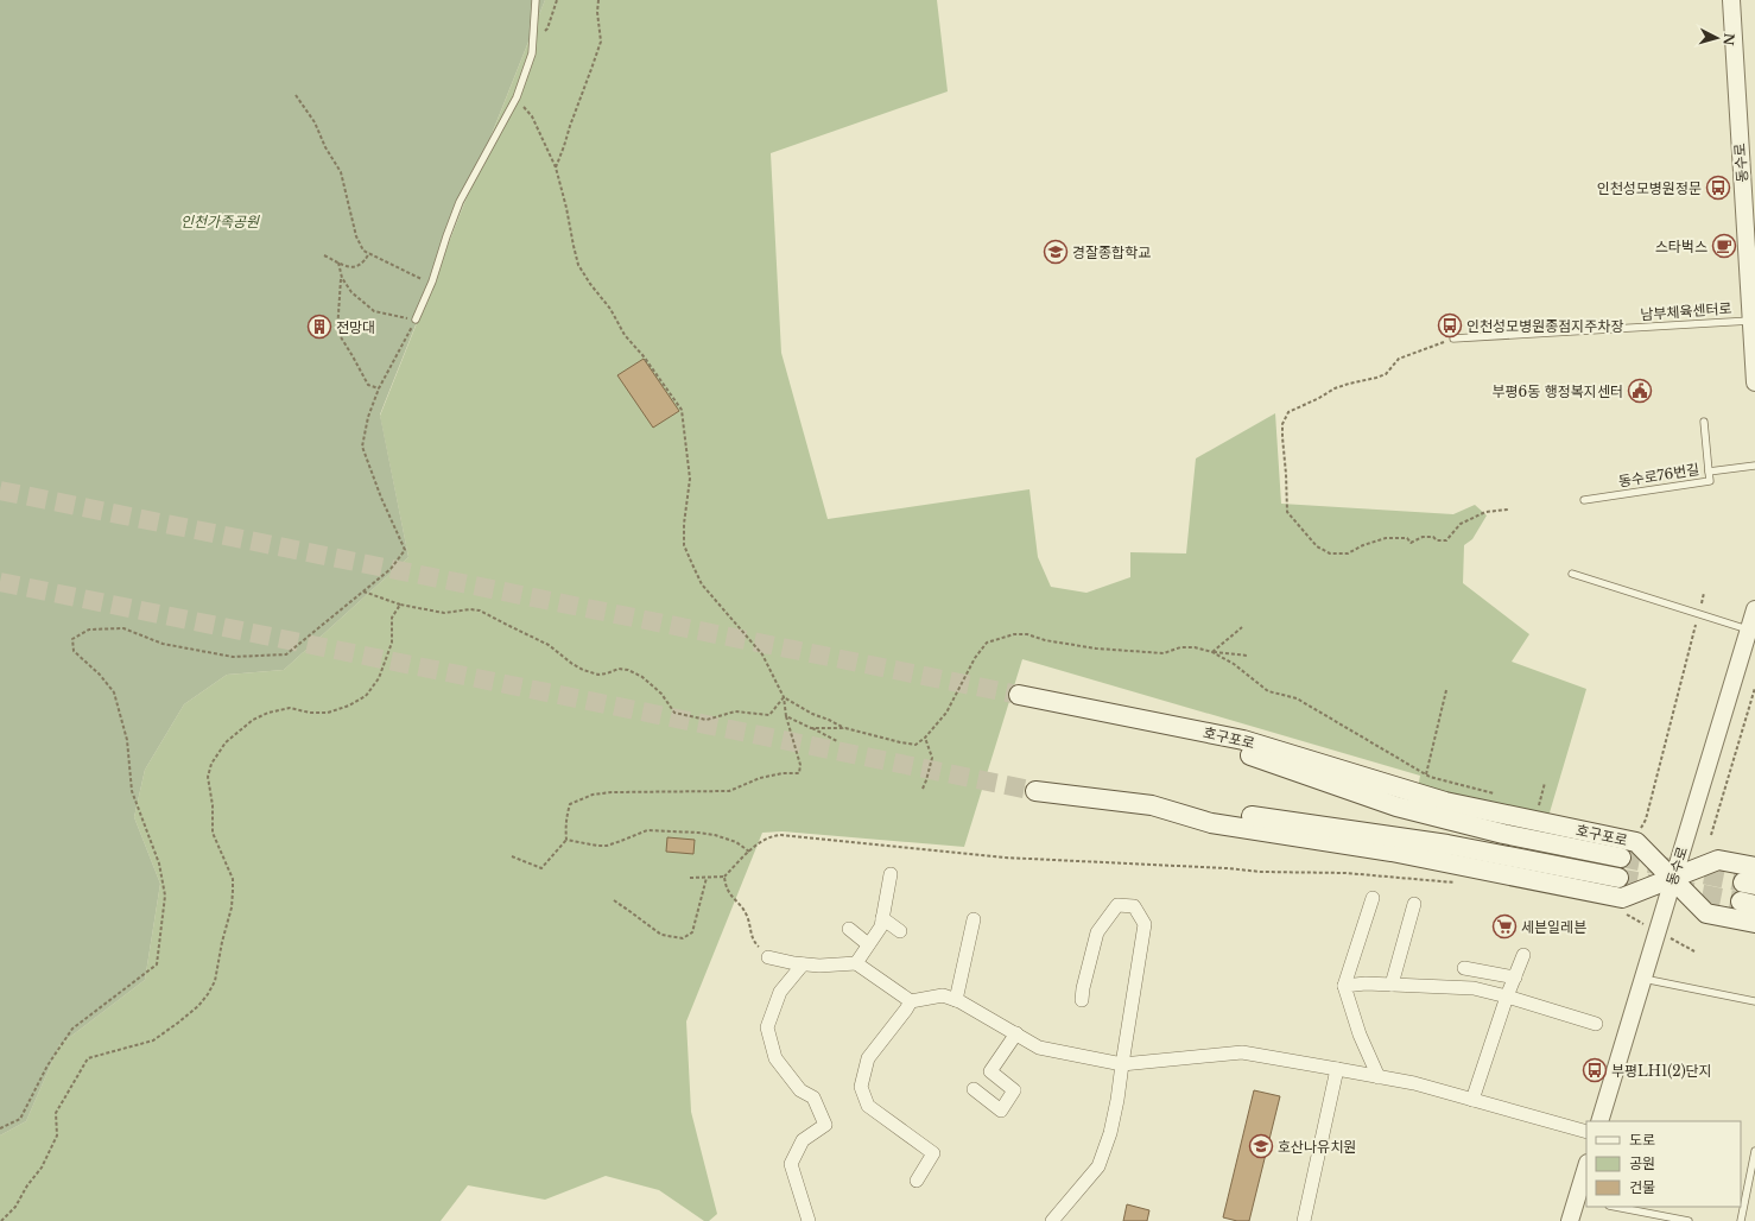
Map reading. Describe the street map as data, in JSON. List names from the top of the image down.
{
  "streets": {
    "main road": ["호구포로"],
    "street": ["동수로"],
    "lane": ["남부체육센터로", "동수로76번길"]
  },
  "crossings": [
    ["동수로", "남부체육센터로"],
    ["동수로", "호구포로"]
  ],
  "parks": ["인천가족공원"],
  "places": {
    "bus stop": ["인천성모병원정문", "인천성모병원종점지주차장", "부평LH1(2)단지"],
    "cafe": ["스타벅스"],
    "school or university": ["경잘종합학교", "호산나유치원"],
    "building": ["전망대"],
    "public building": ["부평6동 행정복지센터"],
    "supermarket": ["세븐일레븐"]
  },
  "legend": ["도로", "공원", "건물"],
  "north": "right"
}
